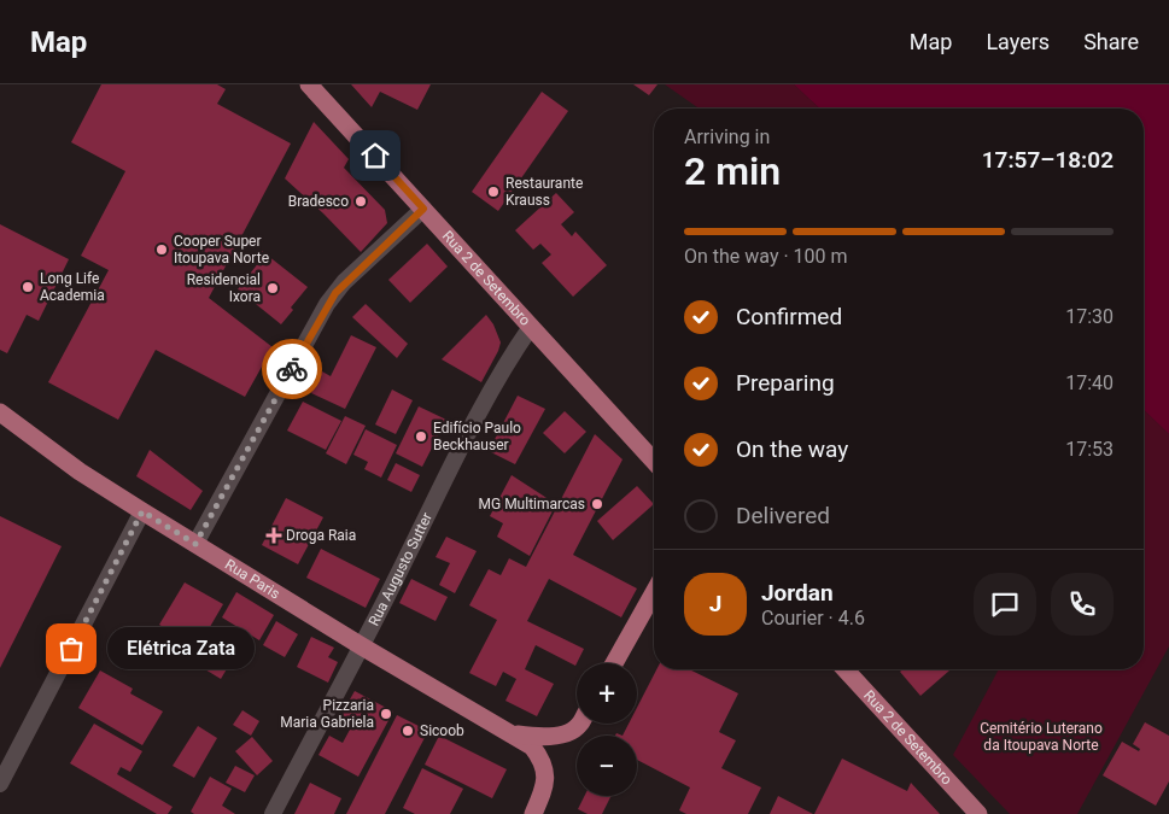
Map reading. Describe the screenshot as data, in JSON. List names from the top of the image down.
{
  "streets": {
    "main road": ["Rua 2 de Setembro", "Rua Paris"],
    "street": ["Rua Augusto Sutter"]
  },
  "crossings": [
    ["Rua 2 de Setembro", "Rua Augusto Sutter"],
    ["Rua Augusto Sutter", "Rua Paris"]
  ],
  "parks": ["Cemitério Luterano da Itoupava Norte"],
  "places": {
    "other": [
      "Restaurante Krauss",
      "Bradesco",
      "Cooper Super Itoupava Norte",
      "Long Life Academia",
      "Residencial Ixora",
      "Edifício Paulo Beckhauser",
      "MG Multimarcas",
      "Elétrica Zata",
      "Pizzaria Maria Gabriela",
      "Sicoob"
    ],
    "health": ["Droga Raia"]
  },
  "page": {
    "header": "Map",
    "nav": ["Map", "Layers", "Share"],
    "heading": ["2 min", "Arriving in", "17:57–18:02"],
    "panel": ["Jordan", "Courier · 4.6"],
    "bar": "On the way · 100 m",
    "list": [
      ["Confirmed", "17:30"],
      ["Preparing", "17:40"],
      ["On the way", "17:53"],
      "Delivered"
    ],
    "round": "J",
    "bubble": "Elétrica Zata",
    "map_buttons": ["+", "−"]
  }
}
